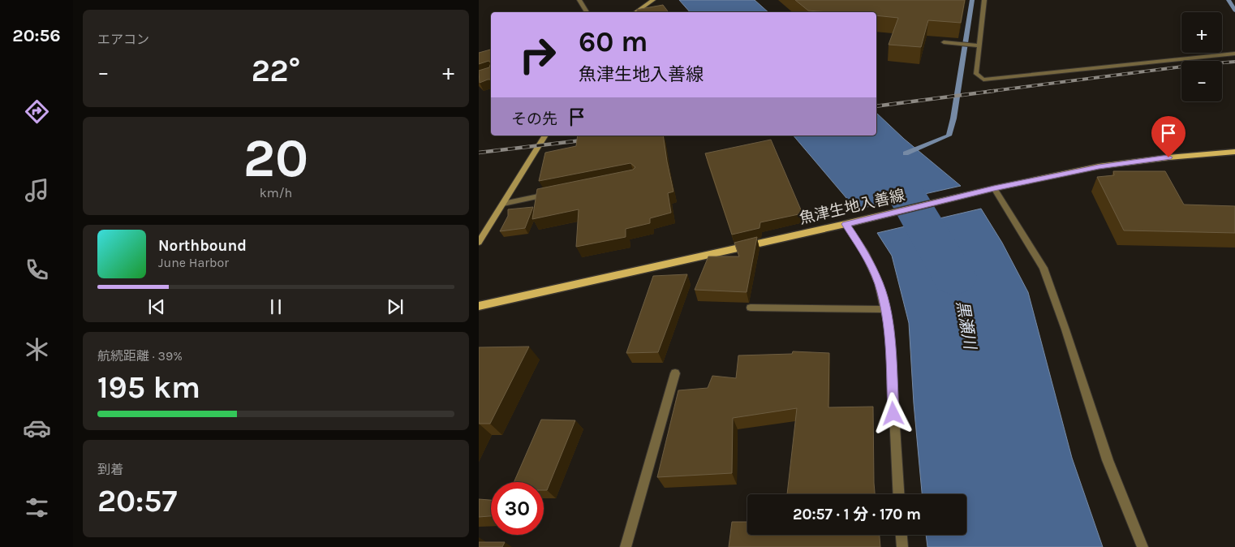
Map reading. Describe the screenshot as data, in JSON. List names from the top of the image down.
{
  "streets": {
    "main road": ["魚津生地入善線"]
  },
  "water": ["黒瀬川"],
  "page": {
    "tabs": "20:56",
    "tile": [
      "エアコン",
      ["20", "km/h"],
      ["航続距離 · 39%", "195 km"],
      ["到着", "20:57"]
    ],
    "map_buttons": ["+", "−"],
    "turn": ["60 m", "魚津生地入善線"],
    "heat": ["−", "22°", "+"],
    "then": "その先",
    "song": ["Northbound", "June Harbor"],
    "limit": "30",
    "trip": "20:57 · 1 分 · 170 m"
  }
}
